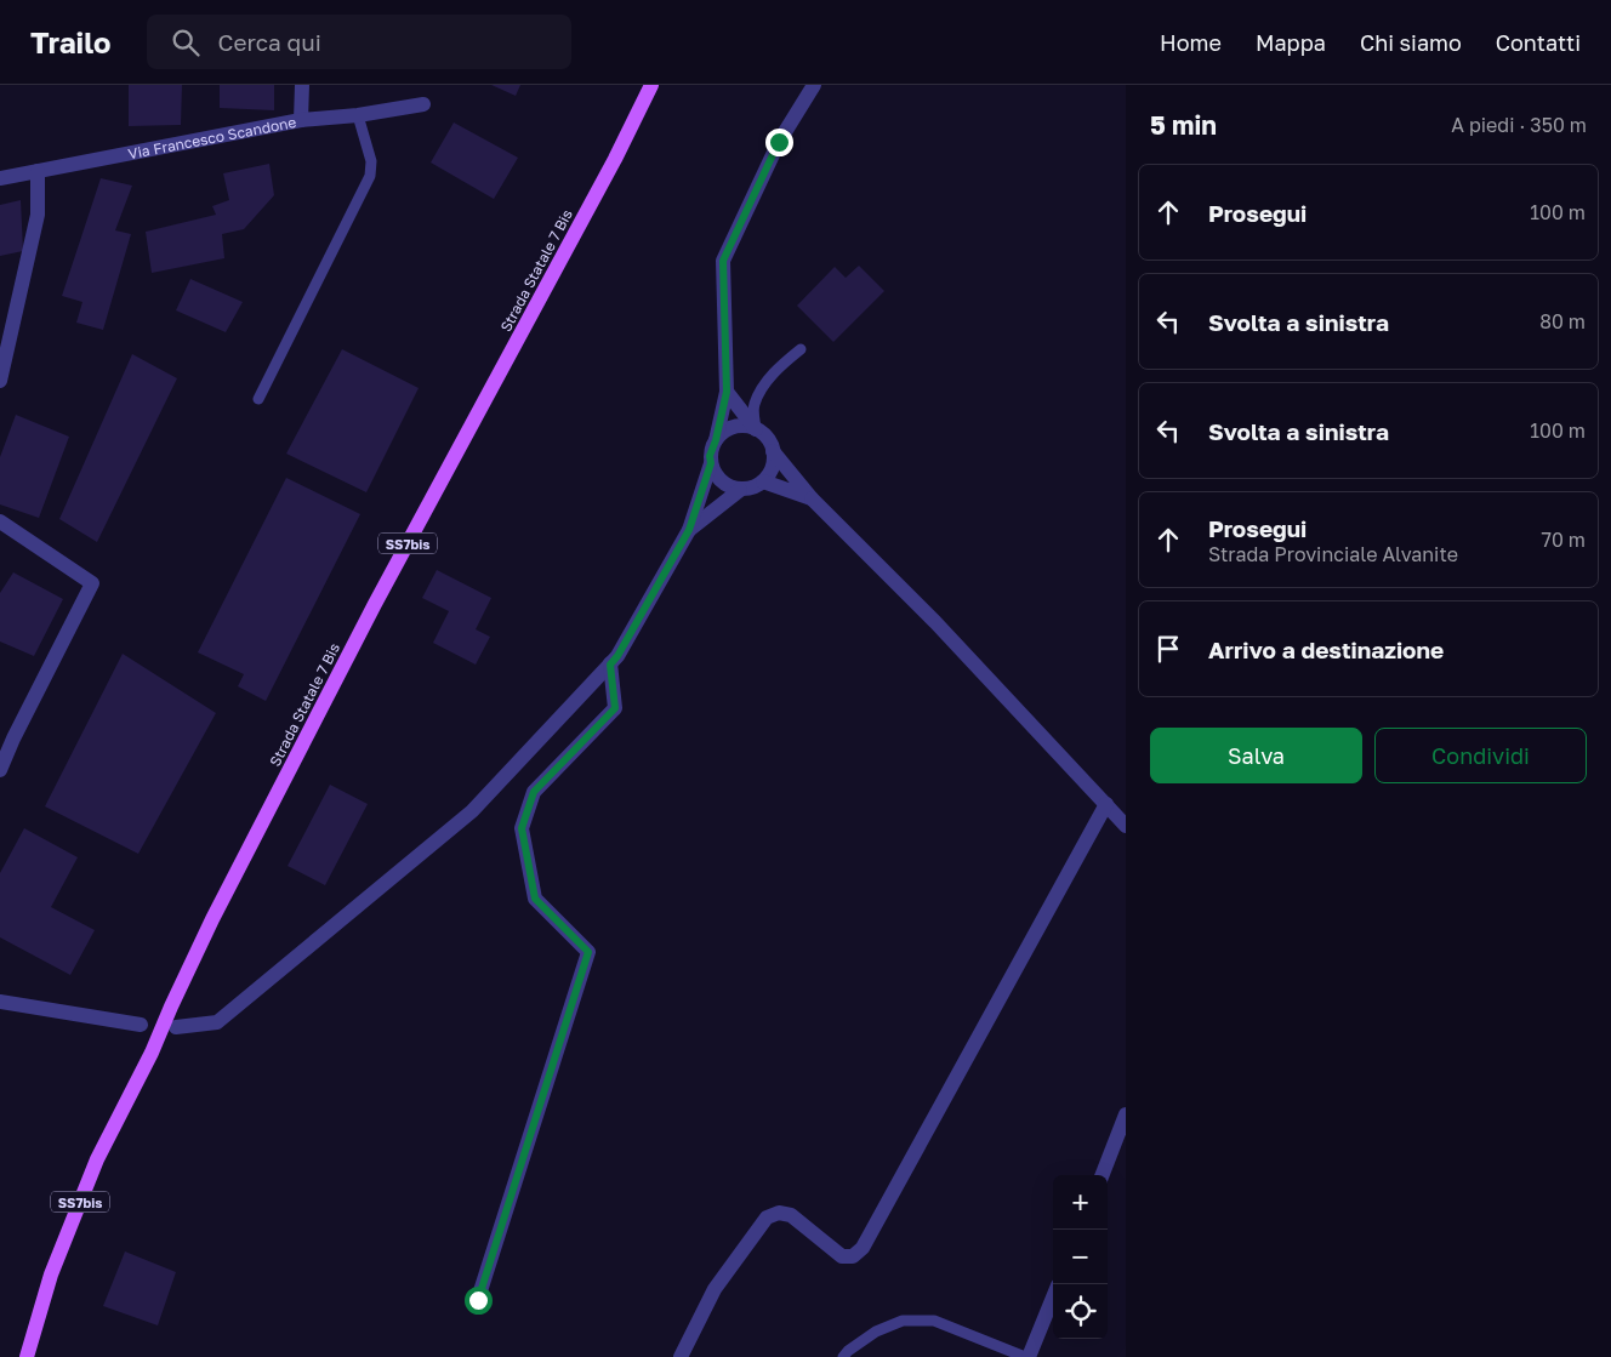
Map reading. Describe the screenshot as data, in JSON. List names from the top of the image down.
{
  "streets": {
    "main road": ["Strada Statale 7 Bis", "SS7bis"],
    "street": ["Via Francesco Scandone"]
  },
  "page": {
    "header": "Trailo",
    "search": "Cerca qui",
    "nav": [
      "Home",
      "Mappa",
      "Chi siamo",
      "Contatti"
    ],
    "heading": ["5 min", "A piedi · 350 m"],
    "list": [
      ["Prosegui", "100 m"],
      ["Svolta a sinistra", "80 m"],
      ["Svolta a sinistra", "100 m"],
      ["Prosegui", "Strada Provinciale Alvanite", "70 m"],
      "Arrivo a destinazione"
    ],
    "buttons": ["Salva", "Condividi"],
    "map_buttons": ["+", "−"]
  }
}
